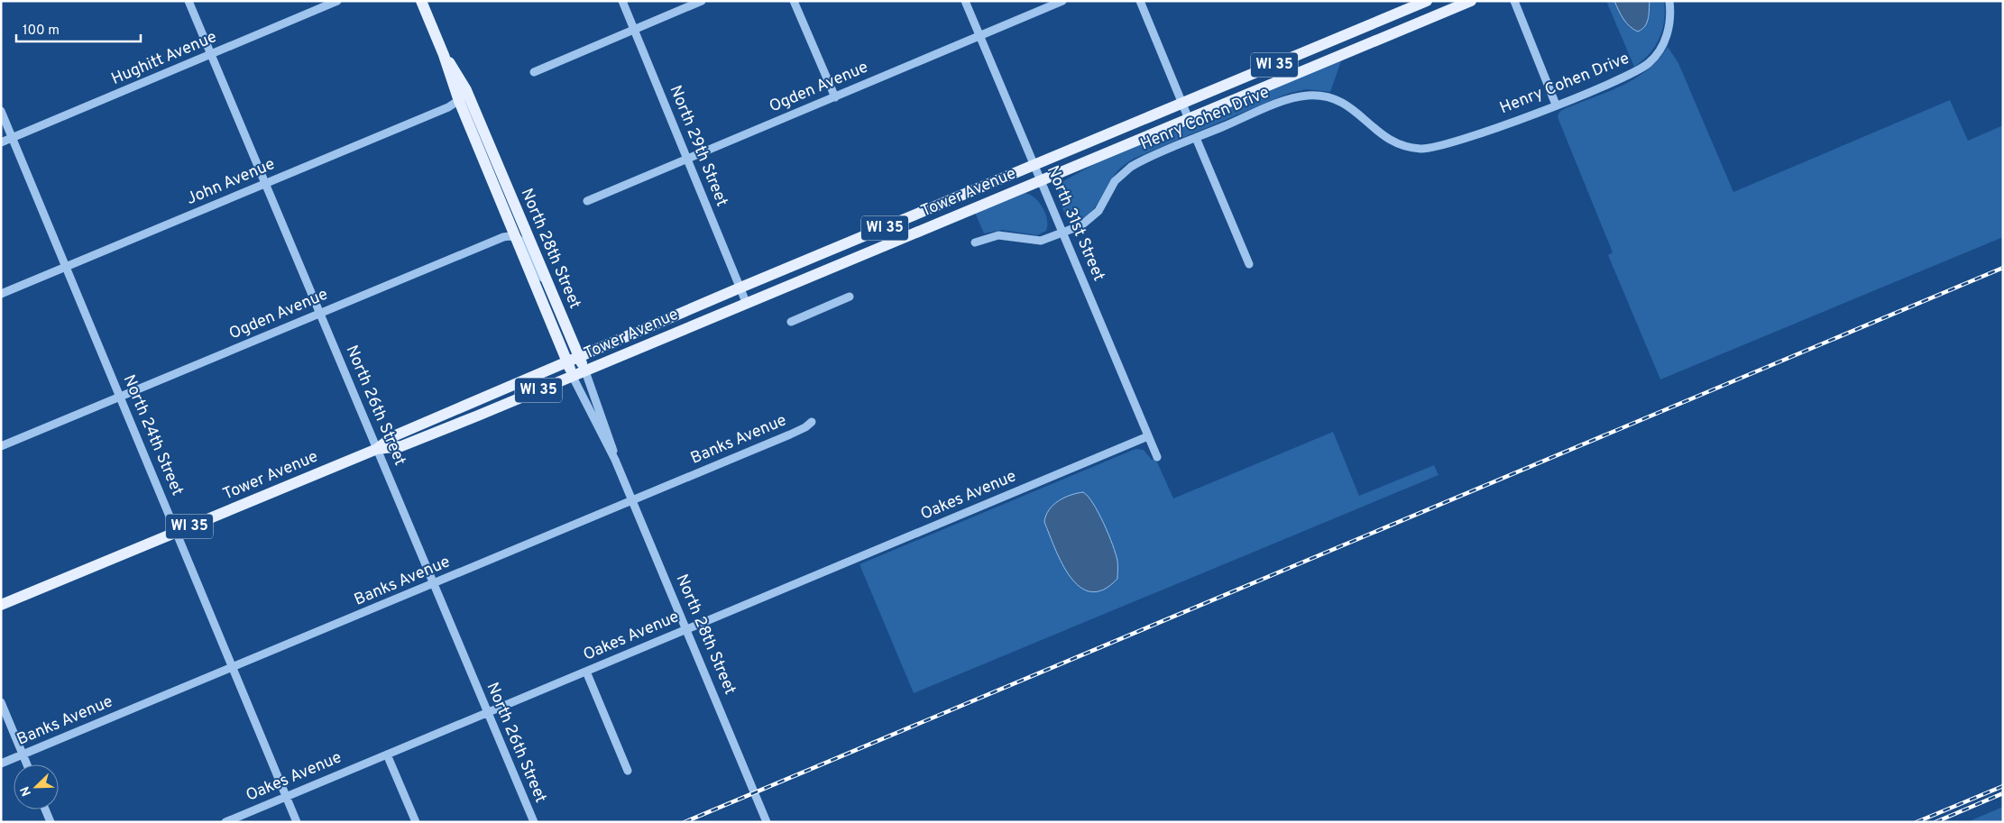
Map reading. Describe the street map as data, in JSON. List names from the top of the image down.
{
  "streets": {
    "main road": ["WI 35", "Tower Avenue", "North 28th Street"],
    "street": [
      "Hughitt Avenue",
      "Henry Cohen Drive",
      "Ogden Avenue",
      "North 29th Street",
      "John Avenue",
      "North 31st Street",
      "North 26th Street",
      "North 24th Street",
      "Banks Avenue",
      "Oakes Avenue"
    ]
  },
  "crossings": [
    ["Hughitt Avenue", "North 26th Street"],
    ["Hughitt Avenue", "North 24th Street"],
    ["Henry Cohen Drive", "North 31st Street"],
    ["Ogden Avenue", "North 29th Street"],
    ["Ogden Avenue", "North 31st Street"],
    ["Ogden Avenue", "North 28th Street"],
    ["Ogden Avenue", "North 26th Street"],
    ["Ogden Avenue", "North 24th Street"],
    ["North 29th Street", "Tower Avenue"],
    ["John Avenue", "North 28th Street"],
    ["John Avenue", "North 26th Street"],
    ["John Avenue", "North 24th Street"],
    ["Tower Avenue", "North 31st Street"],
    ["Tower Avenue", "North 28th Street"],
    ["Tower Avenue", "North 26th Street"],
    ["Tower Avenue", "North 24th Street"],
    ["North 31st Street", "Oakes Avenue"],
    ["North 28th Street", "Banks Avenue"],
    ["North 28th Street", "Oakes Avenue"],
    ["North 26th Street", "Banks Avenue"],
    ["North 26th Street", "Oakes Avenue"],
    ["North 24th Street", "Banks Avenue"],
    ["North 24th Street", "Oakes Avenue"]
  ],
  "scale_bar": "100 m",
  "north": "bottom left"
}
